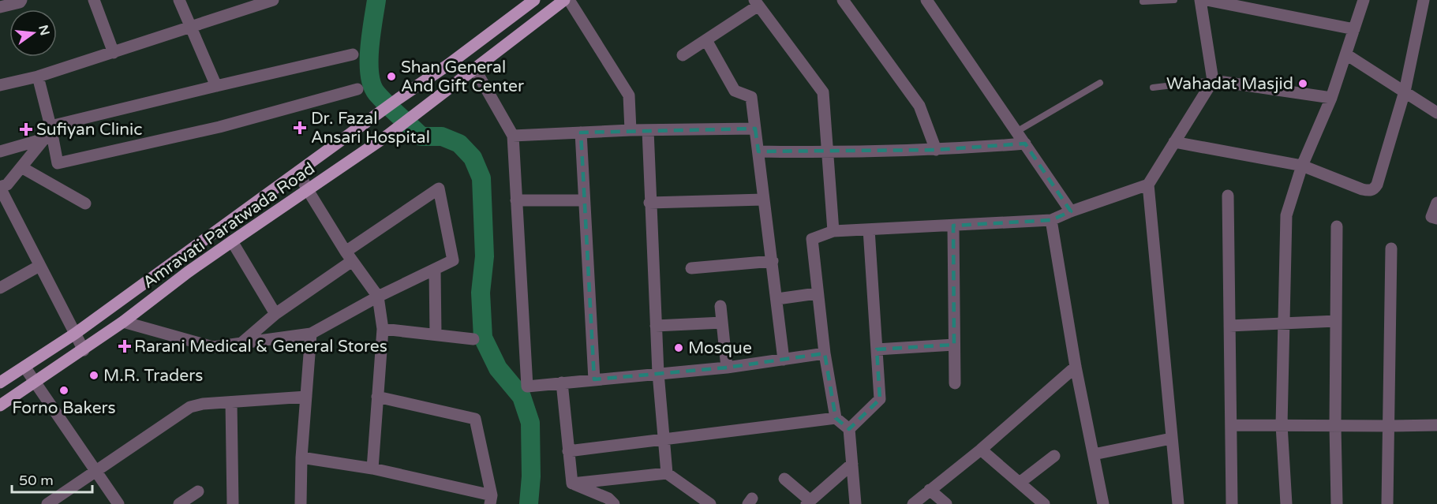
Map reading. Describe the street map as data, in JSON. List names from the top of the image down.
{
  "streets": {
    "main road": ["Amravati Paratwada Road"]
  },
  "places": {
    "other": [
      "Shan General And Gift Center",
      "Wahadat Masjid",
      "Mosque",
      "M.R. Traders",
      "Forno Bakers"
    ],
    "health": ["Dr. Fazal Ansari Hospital", "Sufiyan Clinic", "Rarani Medical & General Stores"]
  },
  "scale_bar": "50 m",
  "north": "right"
}
